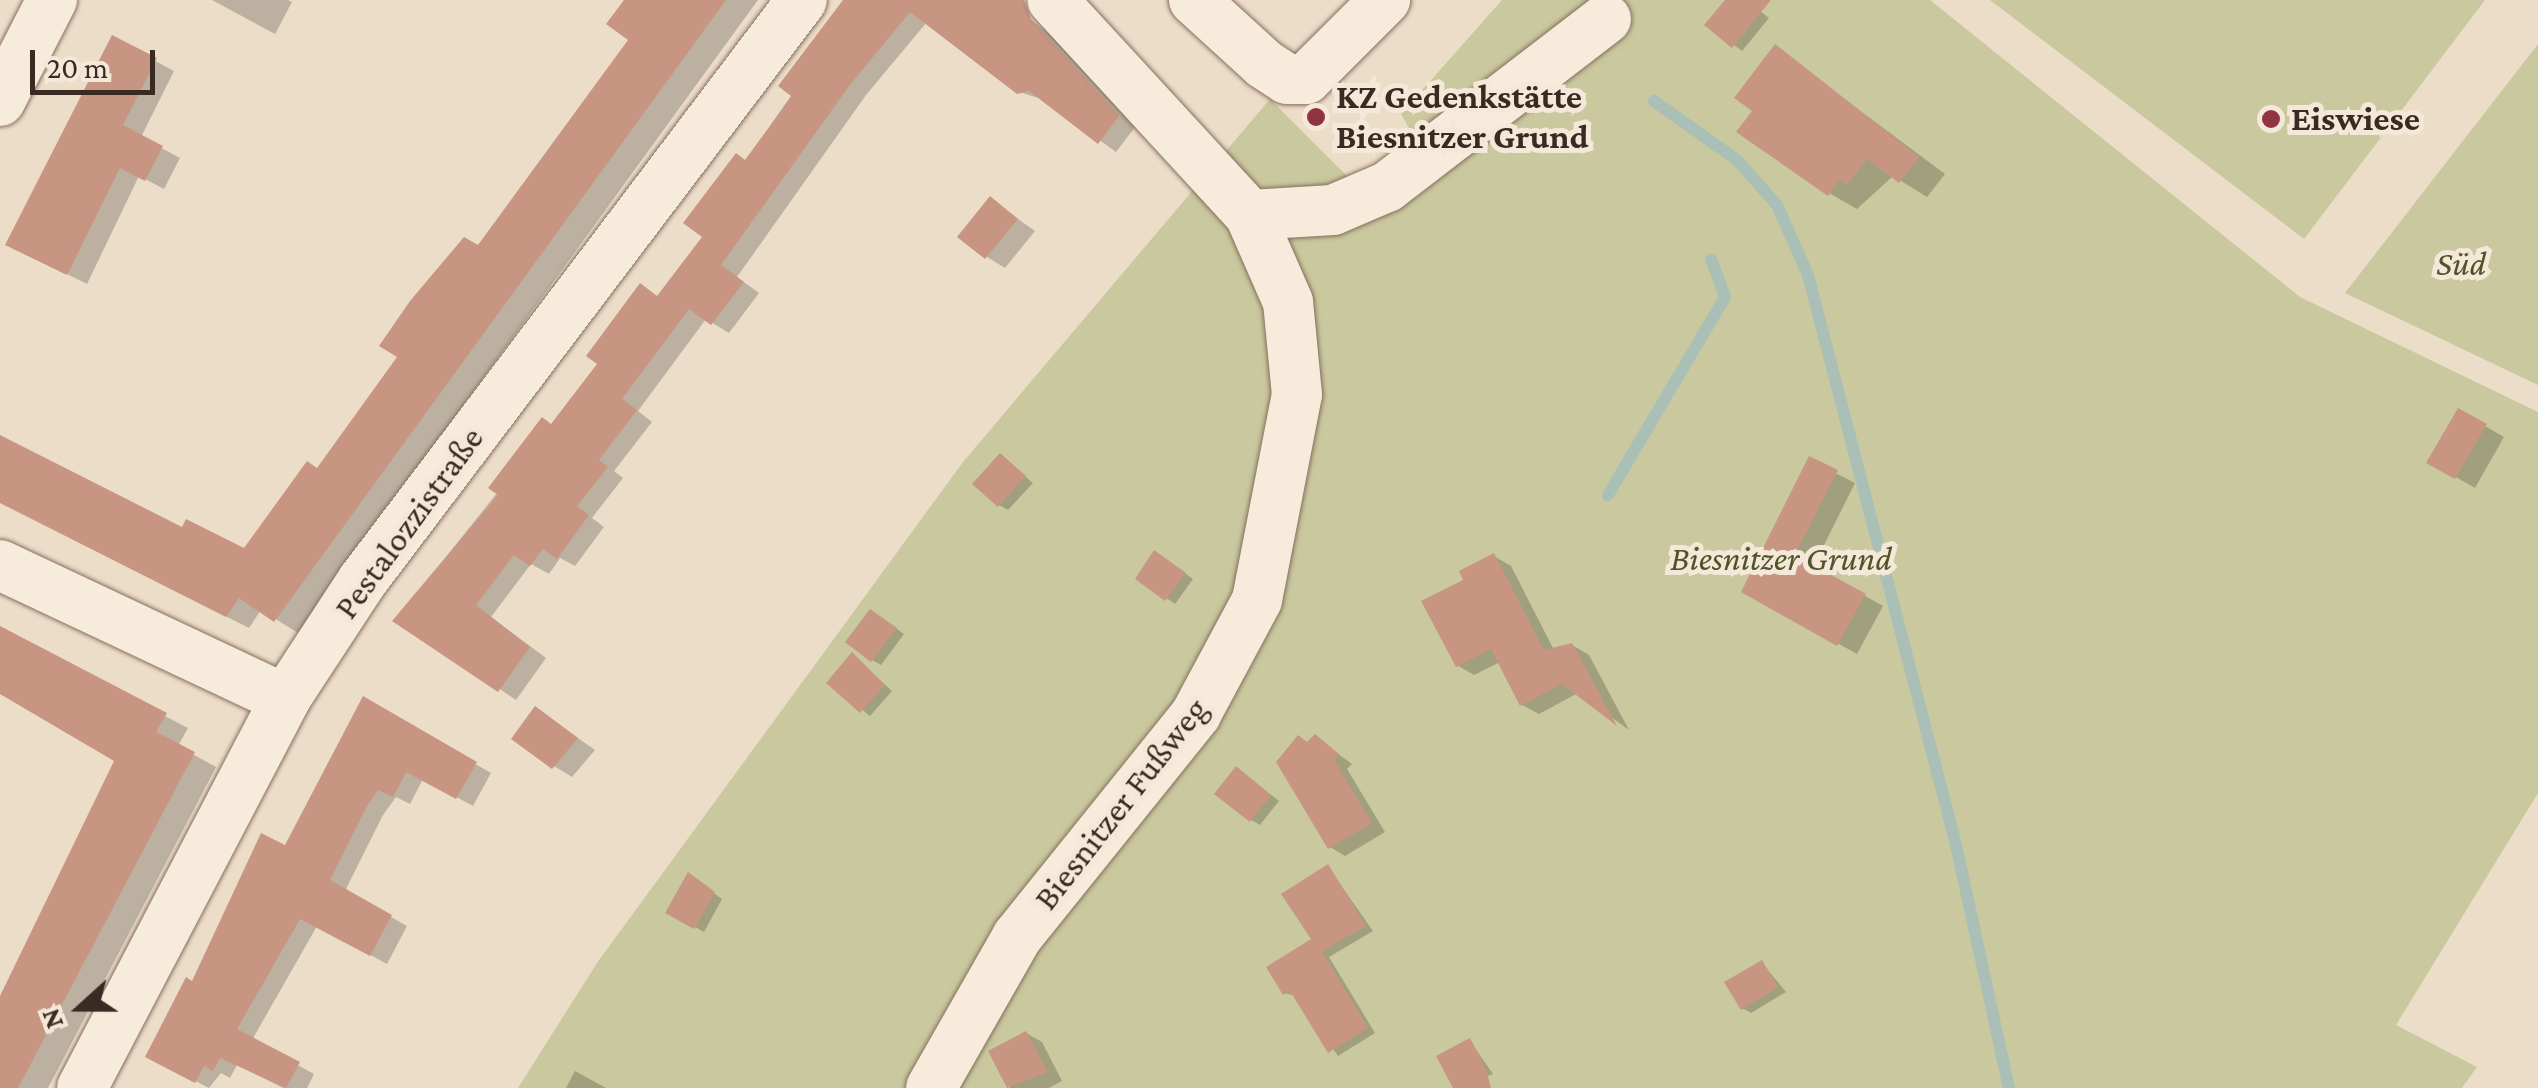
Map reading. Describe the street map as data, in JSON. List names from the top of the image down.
{
  "streets": {
    "street": ["Pestalozzistraße", "Biesnitzer Fußweg"]
  },
  "parks": ["Süd", "Biesnitzer Grund"],
  "places": ["KZ Gedenkstätte Biesnitzer Grund", "Eiswiese"],
  "scale_bar": "20 m",
  "north": "left"
}
